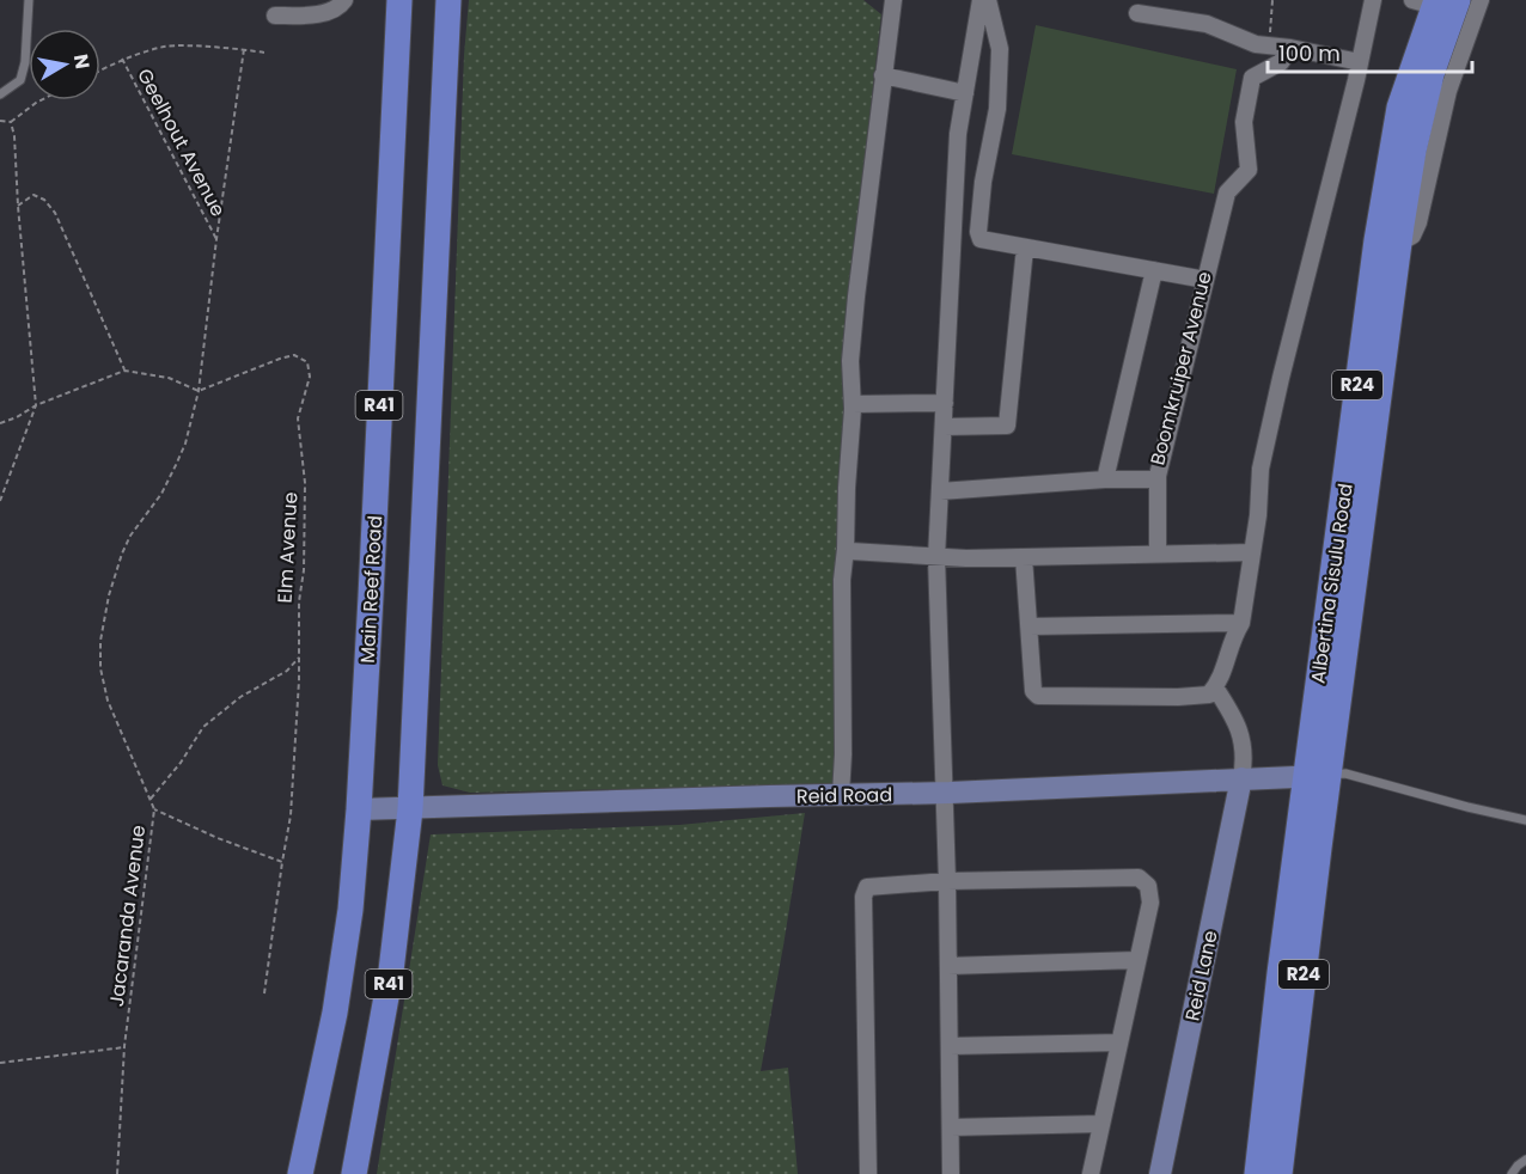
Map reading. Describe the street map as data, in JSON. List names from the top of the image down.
{
  "streets": {
    "main road": [
      "R24",
      "R41",
      "Albertina Sisulu Road",
      "Main Reef Road"
    ],
    "street": ["Reid Road", "Reid Lane"],
    "path": ["Geelhout Avenue", "Elm Avenue", "Jacaranda Avenue"]
  },
  "crossings": [
    ["Geelhout Avenue", "Jacaranda Avenue"],
    ["R41", "Reid Road"],
    ["Elm Avenue", "Jacaranda Avenue"],
    ["Albertina Sisulu Road", "Reid Road"],
    ["Main Reef Road", "Reid Road"],
    ["Reid Road", "Reid Lane"]
  ],
  "scale_bar": "100 m",
  "north": "right"
}
